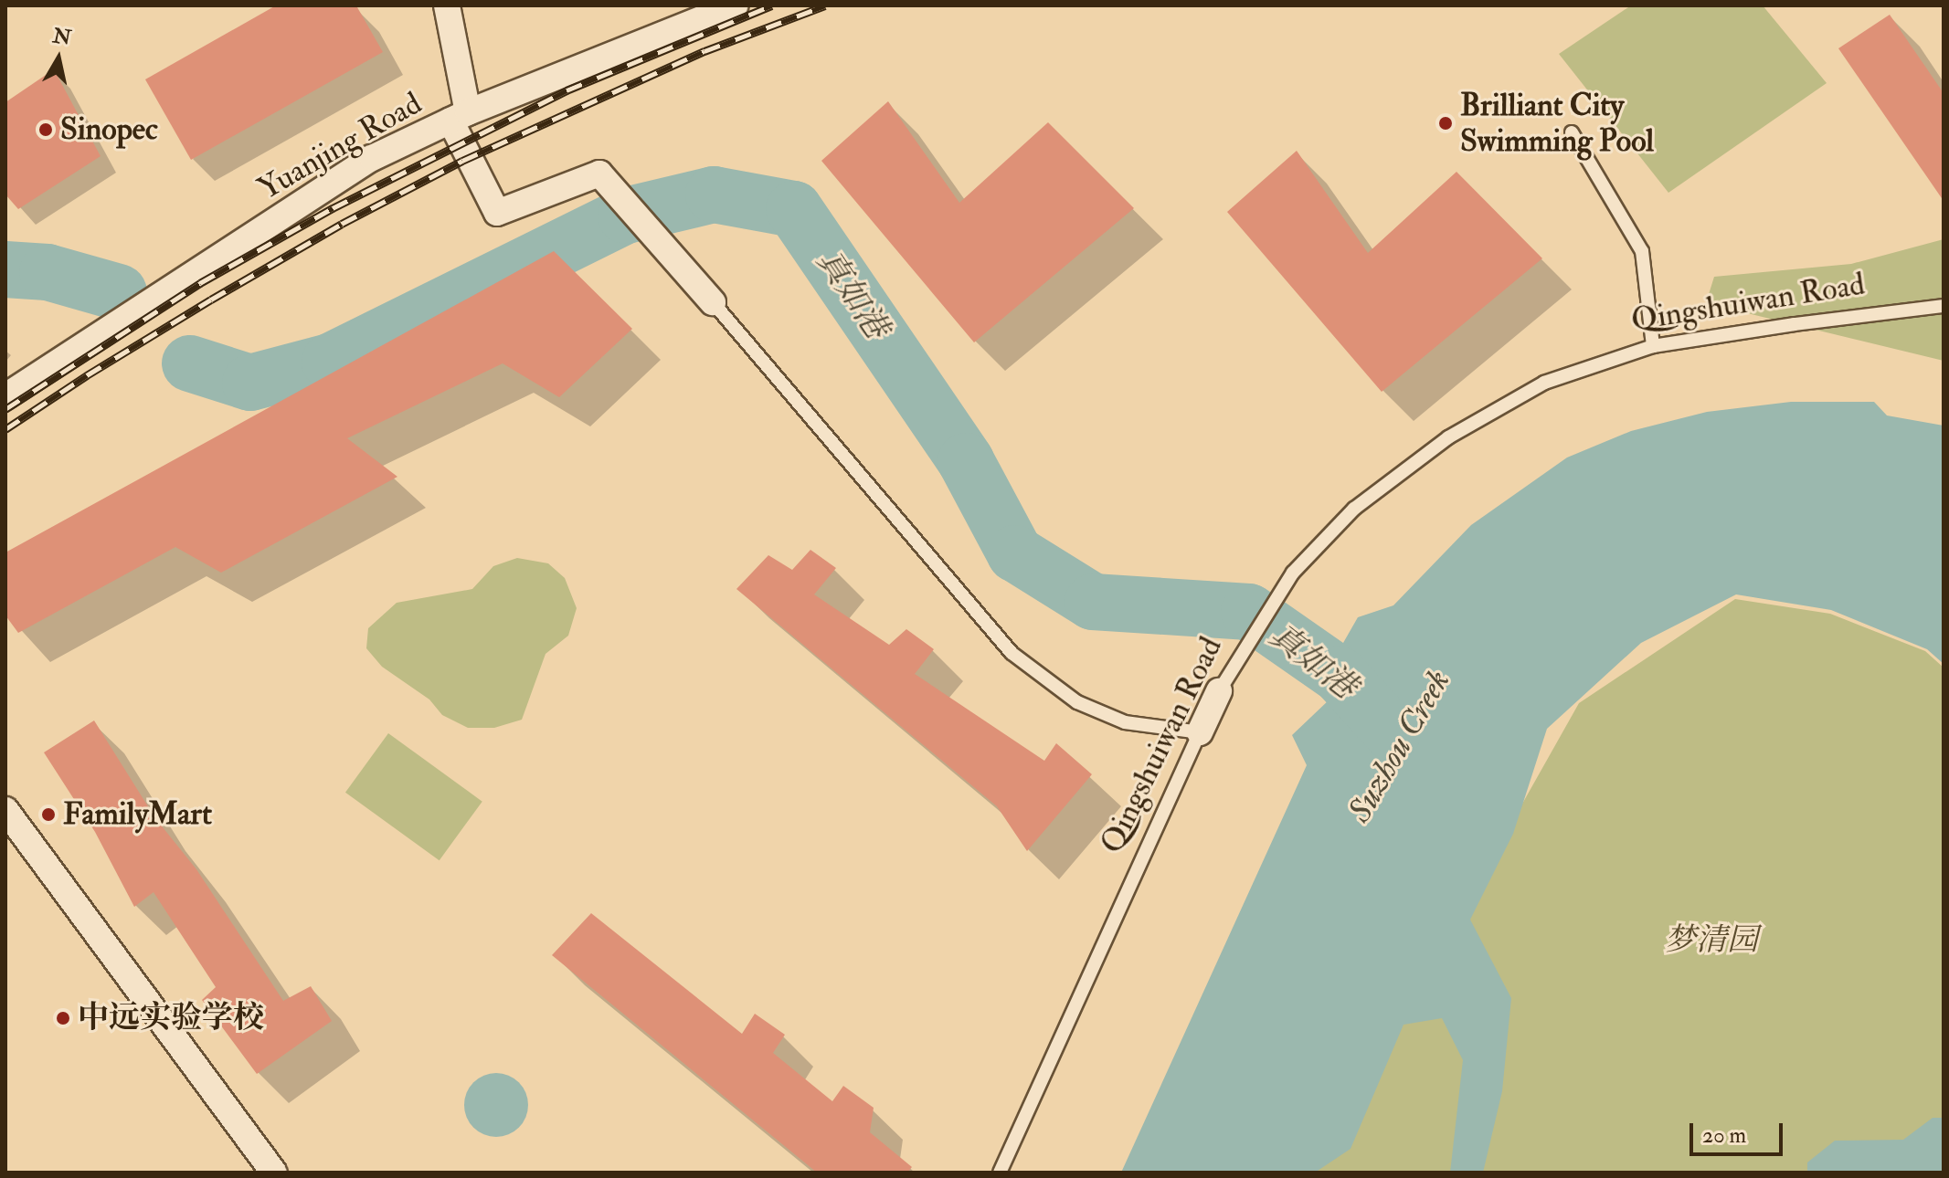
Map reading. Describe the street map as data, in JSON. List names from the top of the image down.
{
  "streets": {
    "street": ["Yuanjing Road", "Qingshuiwan Road"]
  },
  "water": ["真如港", "Suzhou Creek"],
  "parks": ["梦清园"],
  "places": [
    "Brilliant City Swimming Pool",
    "Sinopec",
    "FamilyMart",
    "中远实验学校"
  ],
  "scale_bar": "20 m",
  "north": "top"
}
